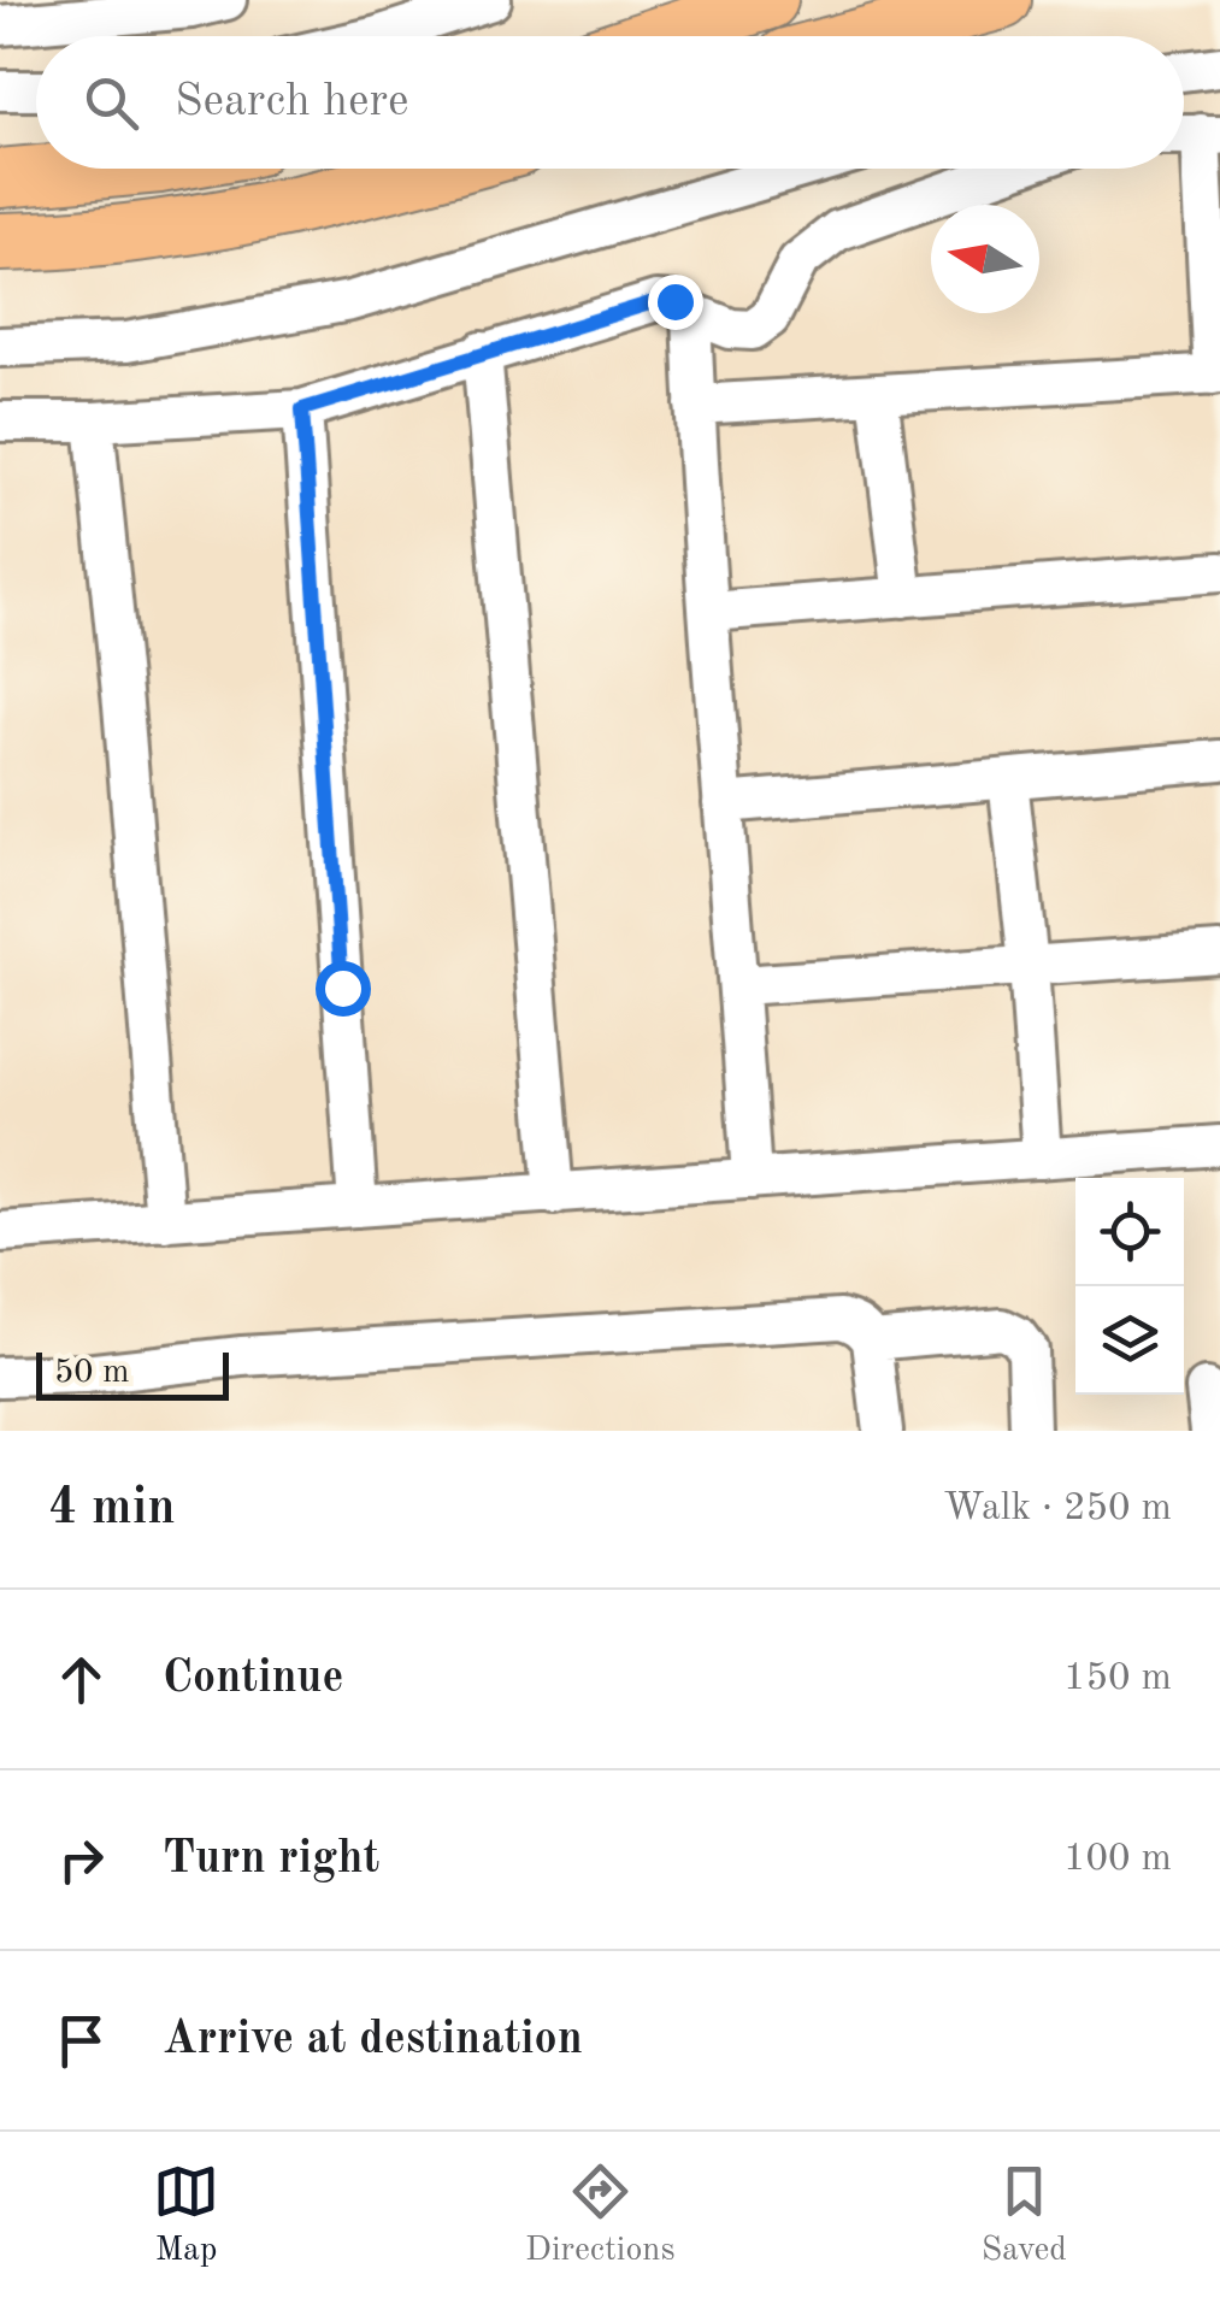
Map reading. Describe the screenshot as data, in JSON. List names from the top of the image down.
{
  "scale_bar": "50 m",
  "north": "left",
  "page": {
    "search": "Search here",
    "scale": "50 m",
    "heading": ["4 min", "Walk · 250 m"],
    "list": [
      ["Continue", "150 m"],
      ["Turn right", "100 m"],
      "Arrive at destination"
    ],
    "nav": ["Map", "Directions", "Saved"]
  }
}
